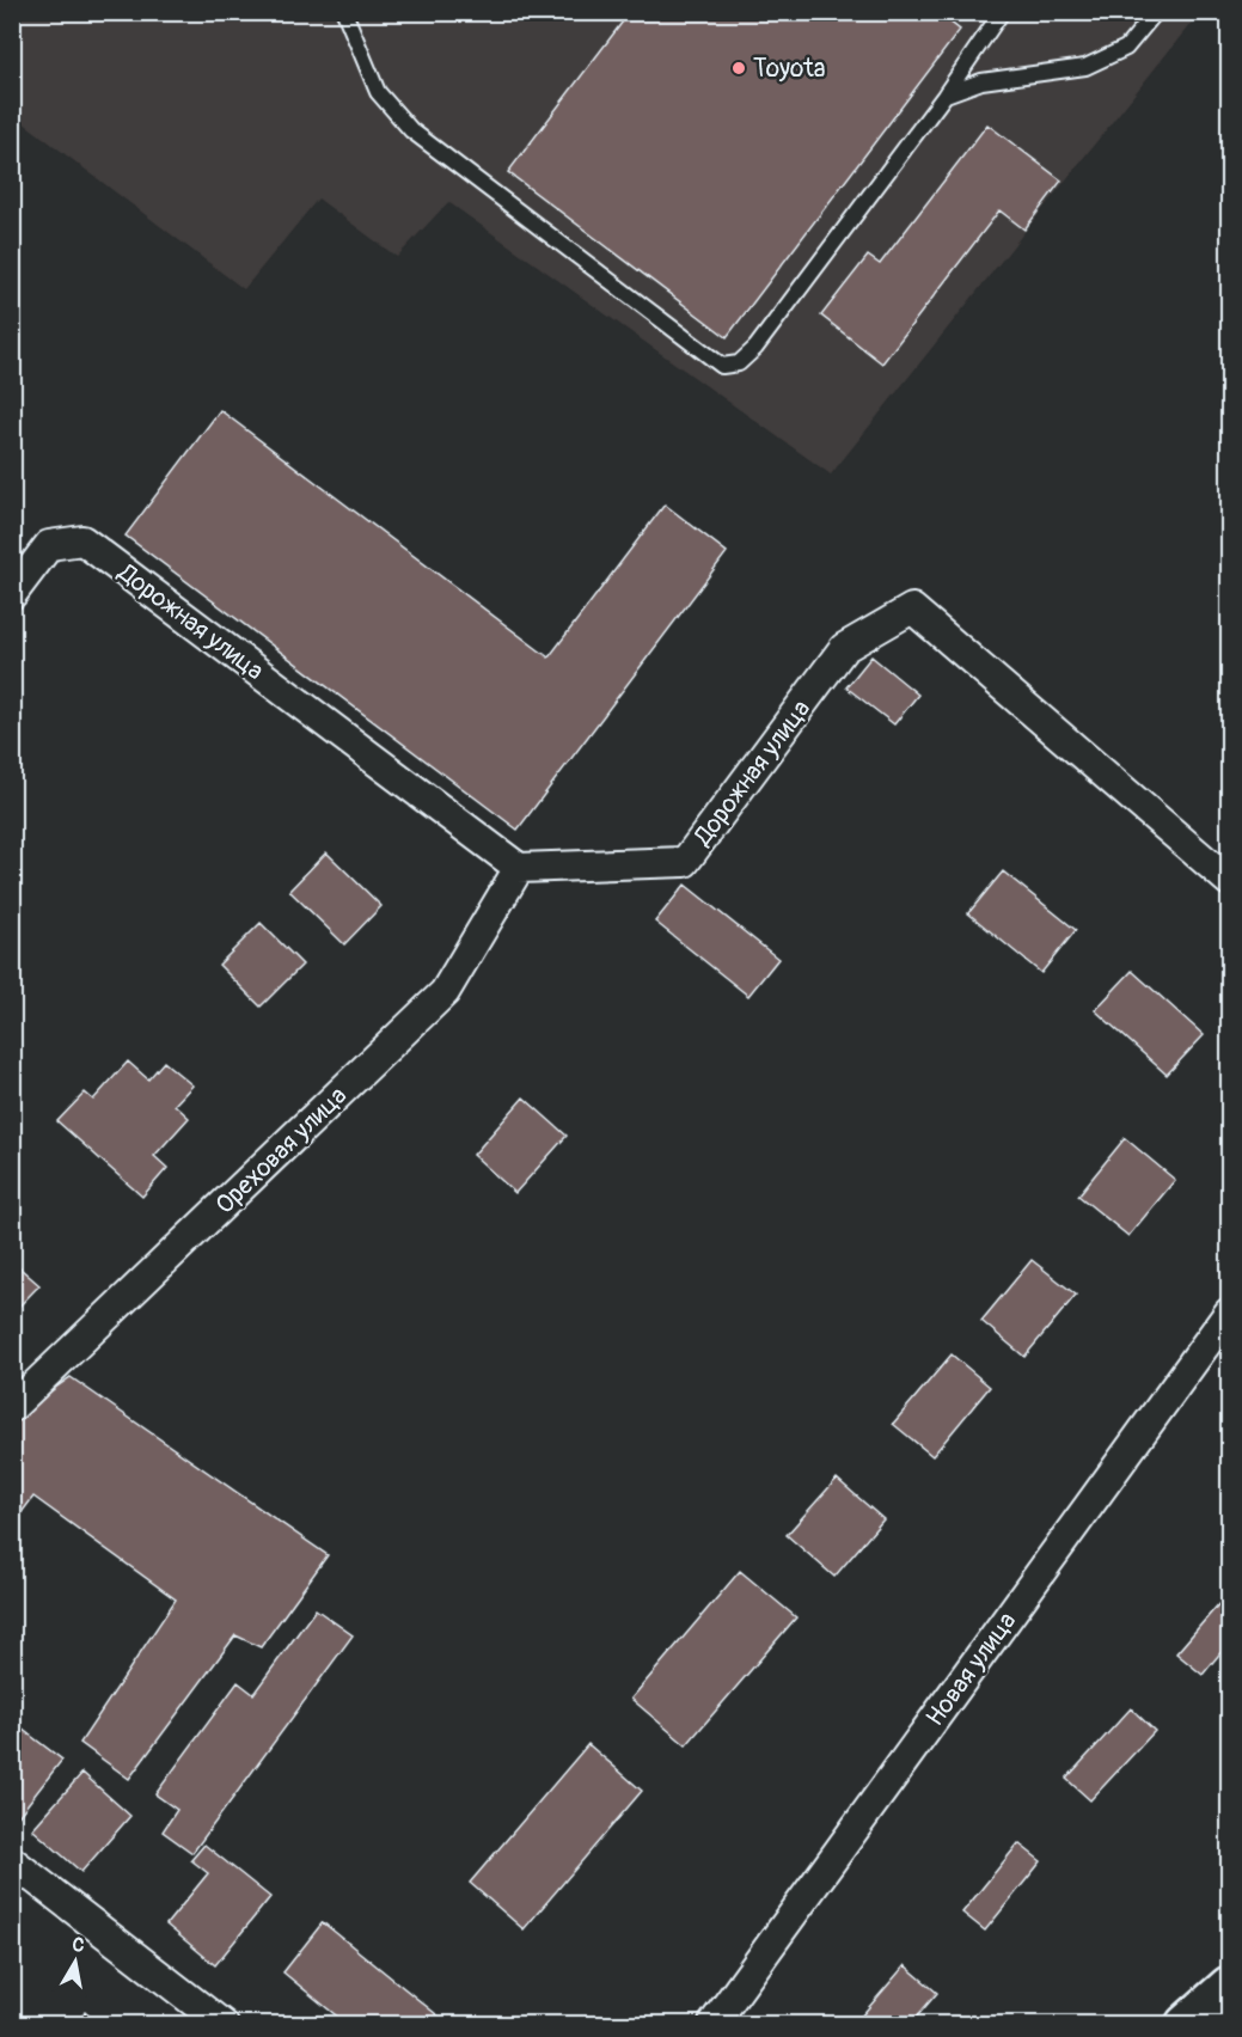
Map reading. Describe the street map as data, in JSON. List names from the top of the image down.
{
  "streets": {
    "street": ["Дорожная улица", "Ореховая улица", "Новая улица"]
  },
  "crossings": [
    ["Дорожная улица", "Ореховая улица"]
  ],
  "places": ["Toyota"],
  "north": "top"
}
